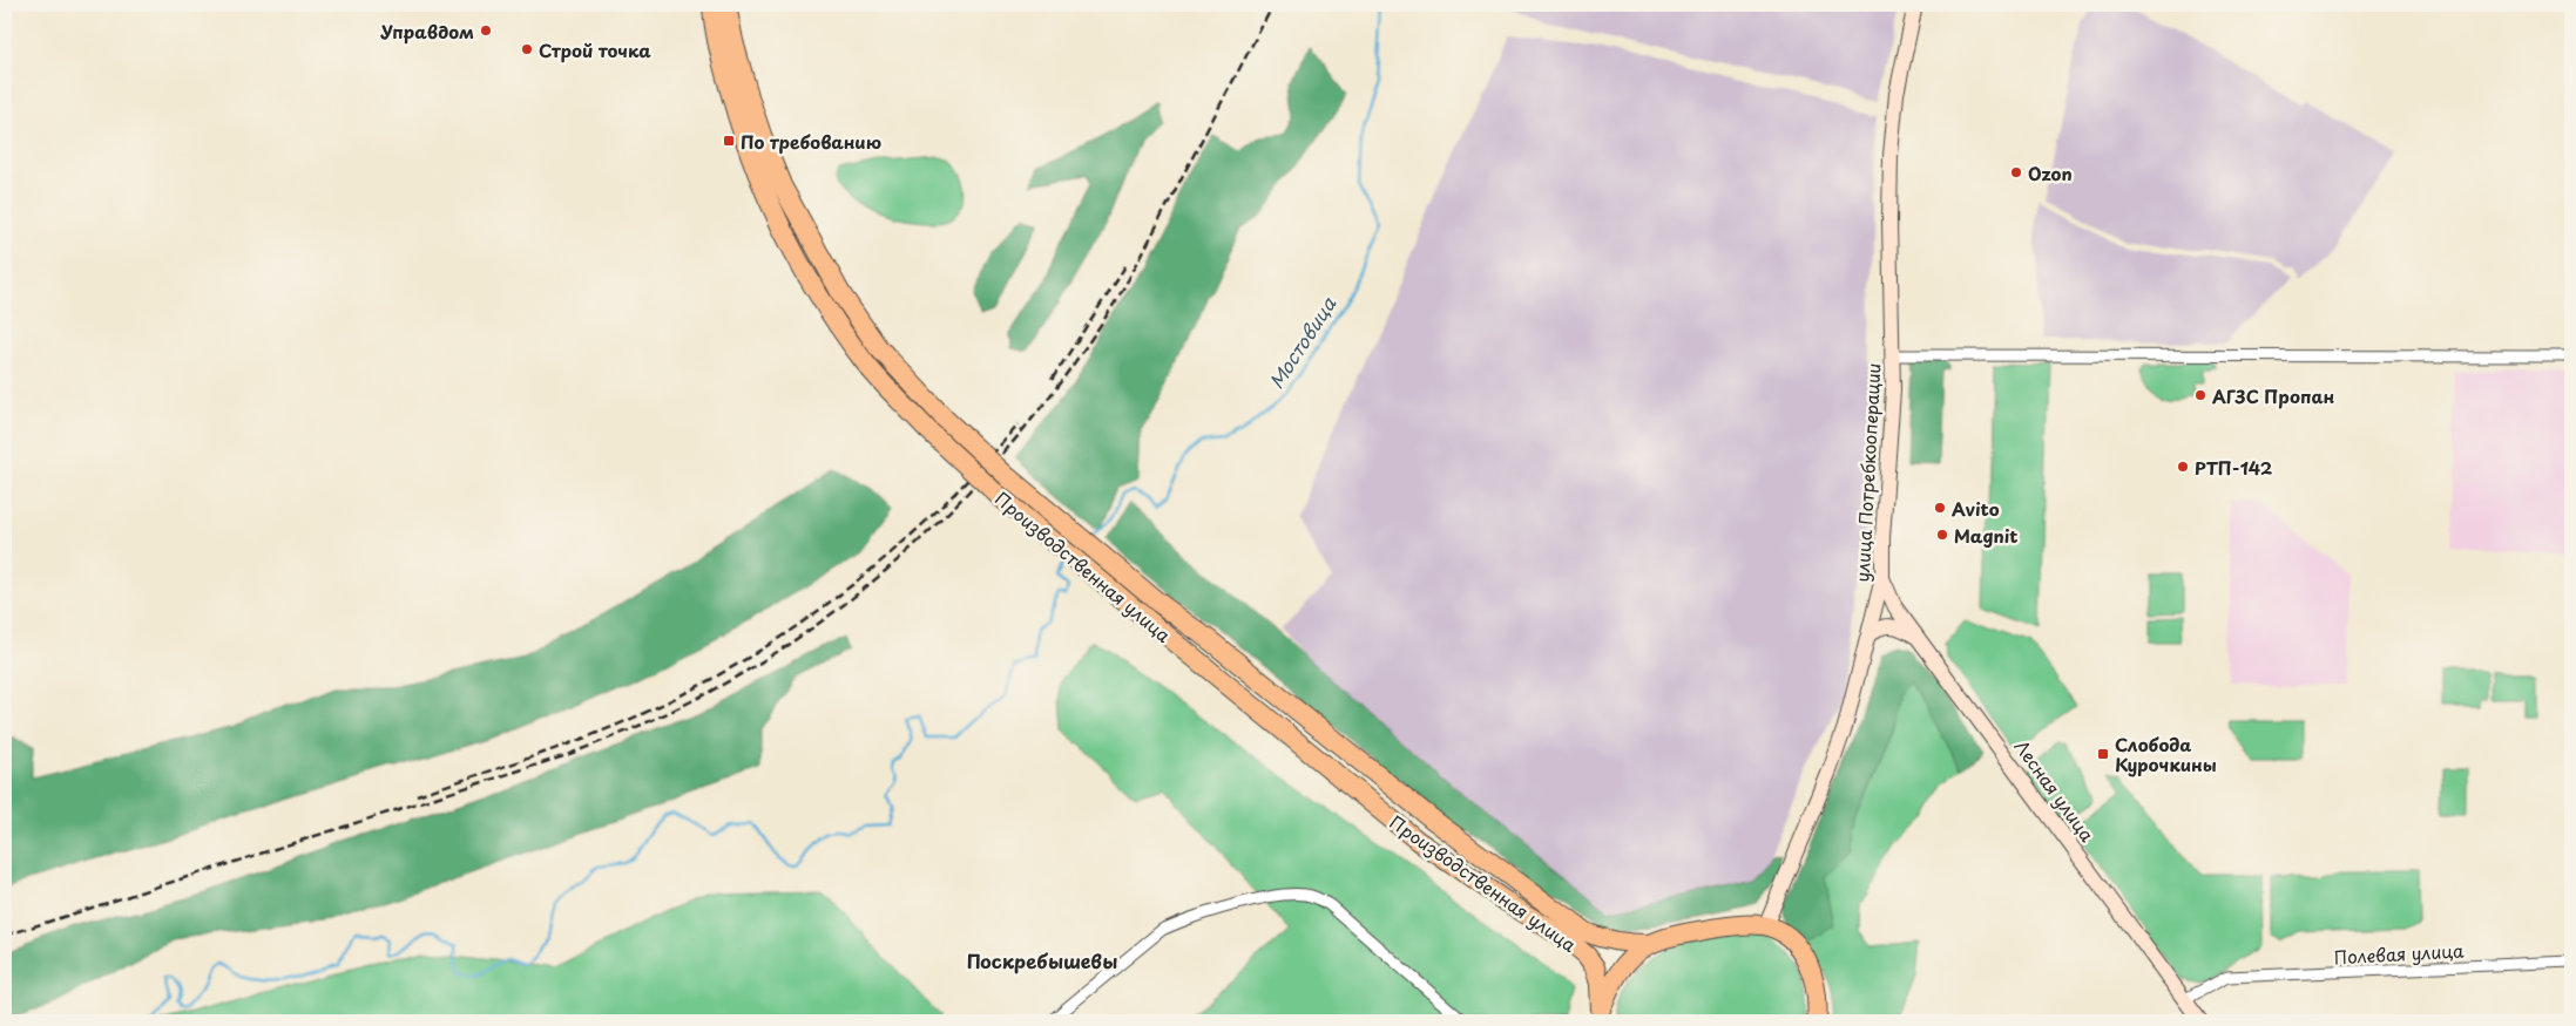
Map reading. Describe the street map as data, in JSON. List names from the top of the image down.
{
  "streets": {
    "highway": ["Производственная улица"],
    "main road": ["улица Потребкооперации", "Лесная улица"],
    "street": ["Полевая улица"]
  },
  "crossings": [
    ["улица Потребкооперации", "Лесная улица"],
    ["Лесная улица", "Полевая улица"]
  ],
  "districts": ["Поскребышевы"],
  "water": ["Мостовица"],
  "places": {
    "other": [
      "Управдом",
      "Строй точка",
      "Ozon",
      "АГЗС Пропан",
      "РТП-142",
      "Avito",
      "Magnit"
    ],
    "transit": ["По требованию", "Слобода Курочкины"]
  }
}
